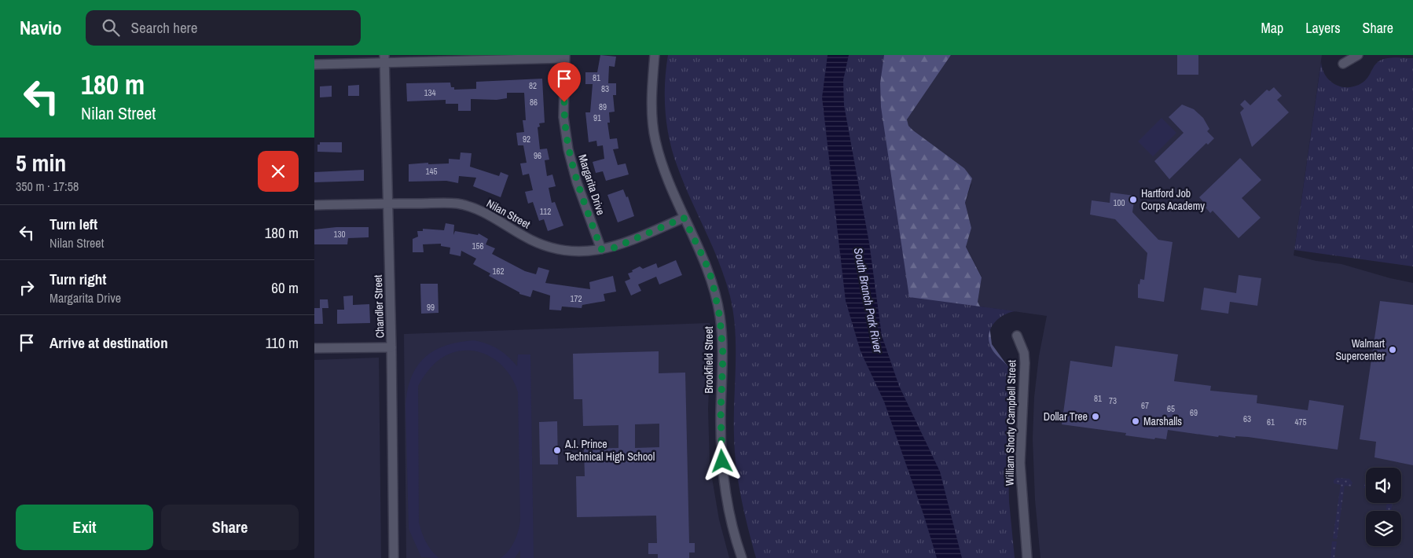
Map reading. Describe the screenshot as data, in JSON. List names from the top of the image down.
{
  "streets": {
    "street": [
      "Margarita Drive",
      "Nilan Street",
      "Chandler Street",
      "Brookfield Street",
      "William Shorty Campbell Street"
    ]
  },
  "crossings": [
    ["Margarita Drive", "Nilan Street"],
    ["Nilan Street", "Chandler Street"],
    ["Nilan Street", "Brookfield Street"]
  ],
  "water": ["South Branch Park River"],
  "places": [
    "Hartford Job Corps Academy",
    "Walmart Supercenter",
    "Dollar Tree",
    "Marshalls",
    "A.I. Prince Technical High School"
  ],
  "house_numbers": [
    "81",
    "82",
    "83",
    "134",
    "86",
    "89",
    "91",
    "92",
    "96",
    "145",
    "100",
    "112",
    "130",
    "156",
    "162",
    "172",
    "99",
    "81",
    "73",
    "67",
    "65",
    "69",
    "63",
    "61",
    "475"
  ],
  "page": {
    "header": "Navio",
    "search": "Search here",
    "nav": ["Map", "Layers", "Share"],
    "turn": ["180 m", "Nilan Street"],
    "heading": ["5 min", "350 m · 17:58"],
    "list": [
      {
        "name": "Turn left",
        "note": "Nilan Street",
        "value": "180 m"
      },
      {
        "name": "Turn right",
        "note": "Margarita Drive",
        "value": "60 m"
      },
      {
        "name": "Arrive at destination",
        "value": "110 m"
      }
    ],
    "buttons": ["Exit", "Share"]
  }
}
